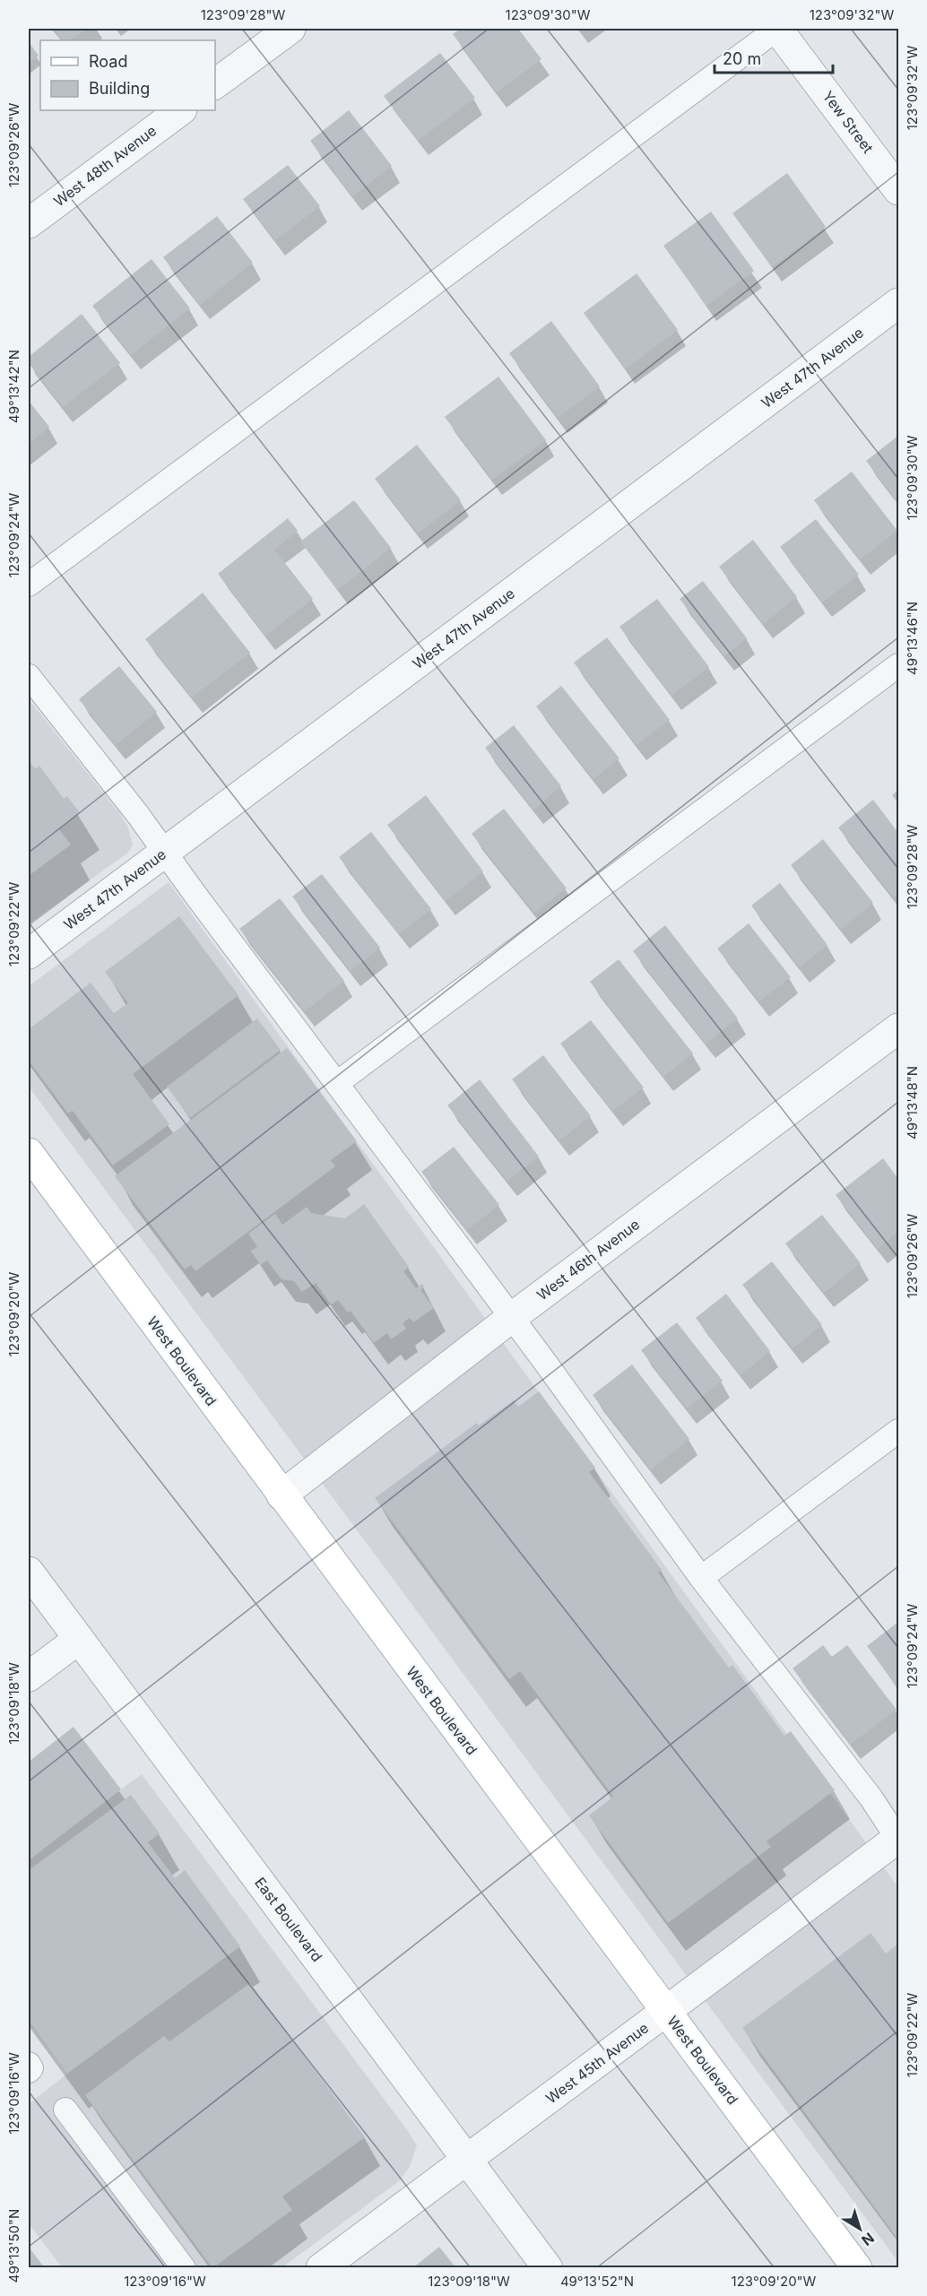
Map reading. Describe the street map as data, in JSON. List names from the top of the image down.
{
  "streets": {
    "street": [
      "Yew Street",
      "West 48th Avenue",
      "West 47th Avenue",
      "West 46th Avenue",
      "West Boulevard",
      "East Boulevard",
      "West 45th Avenue"
    ]
  },
  "crossings": [
    ["West 46th Avenue", "West Boulevard"],
    ["West Boulevard", "West 45th Avenue"],
    ["East Boulevard", "West 45th Avenue"]
  ],
  "legend": ["Road", "Building"],
  "scale_bar": "20 m",
  "north": "bottom right",
  "coordinates": [
    "123°09'28\"W",
    "123°09'30\"W",
    "123°09'32\"W",
    "123°09'26\"W",
    "49°13'42\"N",
    "123°09'24\"W",
    "49°13'46\"N",
    "123°09'22\"W",
    "49°13'48\"N",
    "123°09'20\"W",
    "123°09'18\"W",
    "123°09'16\"W",
    "49°13'50\"N",
    "49°13'52\"N"
  ]
}
